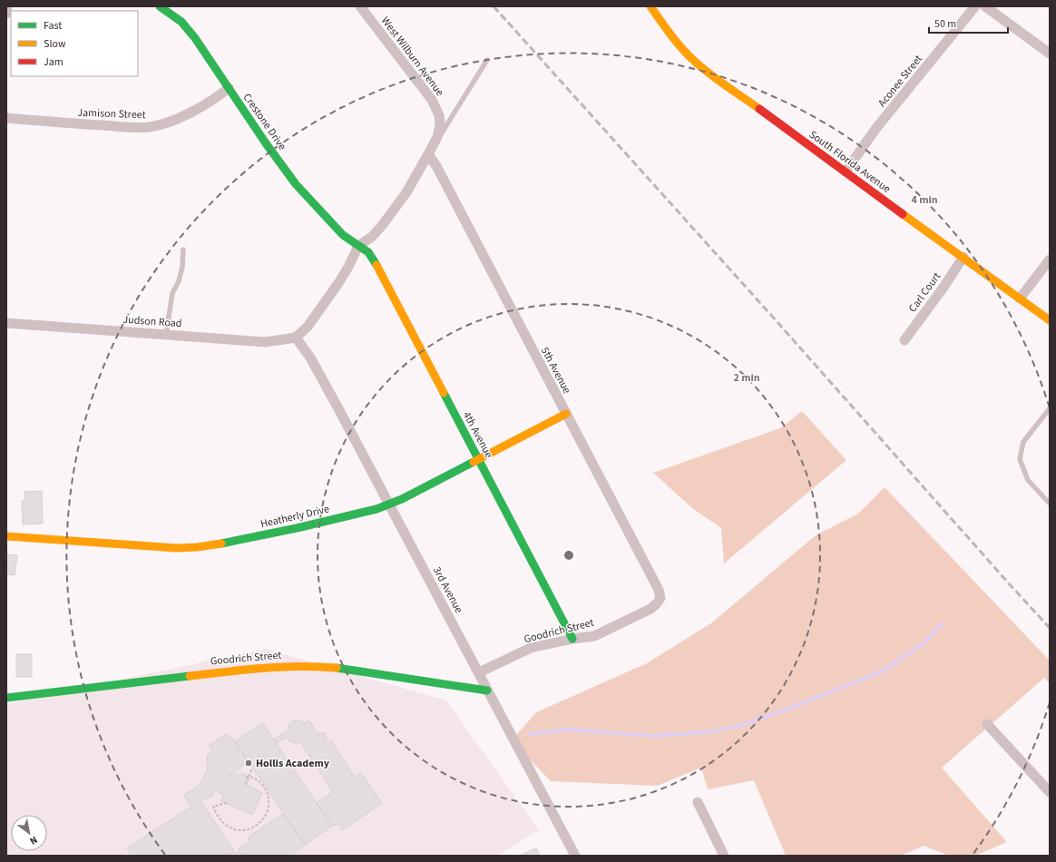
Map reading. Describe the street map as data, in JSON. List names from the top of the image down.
{
  "streets": {
    "street": [
      "West Wilburn Avenue",
      "Aconee Street",
      "Jamison Street",
      "Crestone Drive",
      "South Florida Avenue",
      "Carl Court",
      "Judson Road",
      "5th Avenue",
      "4th Avenue",
      "Heatherly Drive",
      "3rd Avenue",
      "Goodrich Street"
    ]
  },
  "crossings": [
    ["West Wilburn Avenue", "Crestone Drive"],
    ["West Wilburn Avenue", "Judson Road"],
    ["West Wilburn Avenue", "5th Avenue"],
    ["West Wilburn Avenue", "4th Avenue"],
    ["West Wilburn Avenue", "3rd Avenue"],
    ["Aconee Street", "South Florida Avenue"],
    ["Jamison Street", "Crestone Drive"],
    ["Crestone Drive", "4th Avenue"],
    ["South Florida Avenue", "Carl Court"],
    ["Judson Road", "3rd Avenue"],
    ["5th Avenue", "Heatherly Drive"],
    ["5th Avenue", "Goodrich Street"],
    ["4th Avenue", "Heatherly Drive"],
    ["4th Avenue", "Goodrich Street"],
    ["Heatherly Drive", "3rd Avenue"],
    ["3rd Avenue", "Goodrich Street"]
  ],
  "places": ["Hollis Academy"],
  "legend": ["Fast", "Slow", "Jam"],
  "scale_bar": "50 m",
  "north": "bottom right",
  "rings": ["4 min", "2 min"]
}
